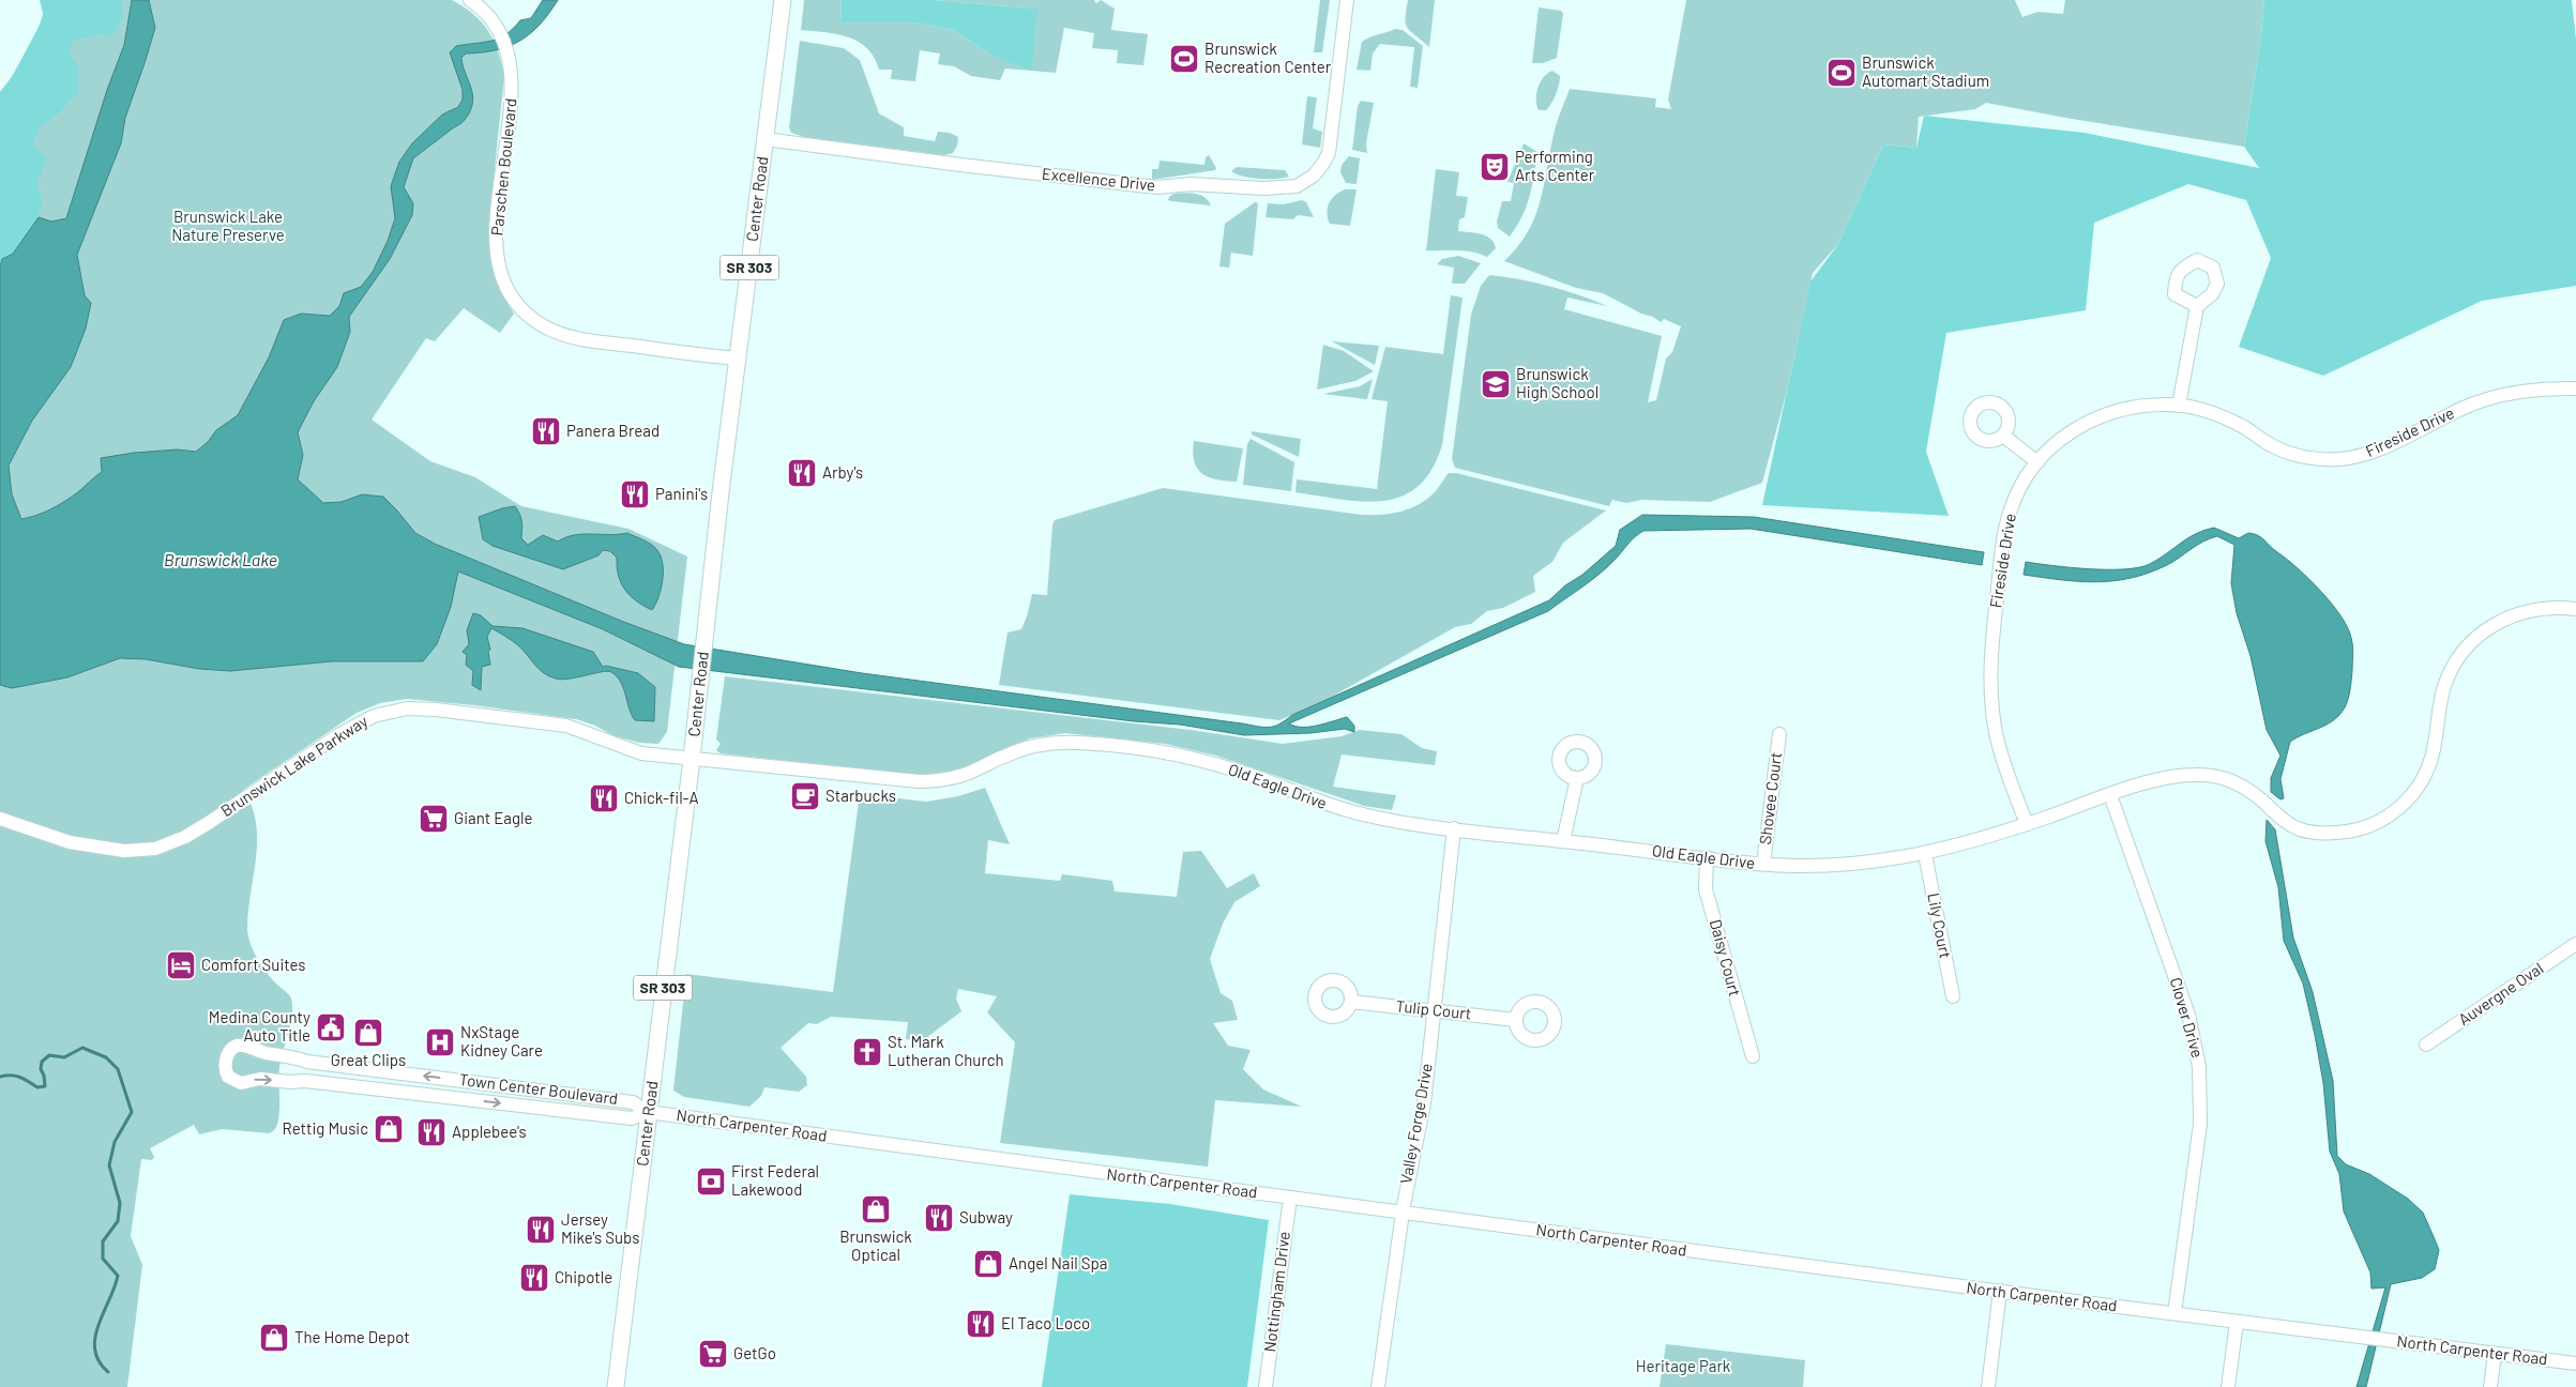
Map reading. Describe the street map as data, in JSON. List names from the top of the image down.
{
  "streets": {
    "main road": ["Center Road", "SR 303"],
    "street": [
      "Parschen Boulevard",
      "Excellence Drive",
      "Fireside Drive",
      "Brunswick Lake Parkway",
      "Old Eagle Drive",
      "Shovee Court",
      "Lily Court",
      "Daisy Court",
      "Auvergne Oval",
      "Tulip Court",
      "Clover Drive",
      "Town Center Boulevard",
      "Valley Forge Drive",
      "North Carpenter Road",
      "Nottingham Drive"
    ]
  },
  "crossings": [
    ["Parschen Boulevard", "Center Road"],
    ["Excellence Drive", "Center Road"],
    ["Center Road", "Brunswick Lake Parkway"],
    ["Center Road", "Old Eagle Drive"],
    ["Center Road", "Town Center Boulevard"],
    ["Center Road", "North Carpenter Road"],
    ["Fireside Drive", "Old Eagle Drive"],
    ["Brunswick Lake Parkway", "Old Eagle Drive"],
    ["Old Eagle Drive", "Shovee Court"],
    ["Old Eagle Drive", "Lily Court"],
    ["Old Eagle Drive", "Daisy Court"],
    ["Old Eagle Drive", "Clover Drive"],
    ["Old Eagle Drive", "Valley Forge Drive"],
    ["Tulip Court", "Valley Forge Drive"],
    ["Clover Drive", "North Carpenter Road"],
    ["Town Center Boulevard", "North Carpenter Road"],
    ["Valley Forge Drive", "North Carpenter Road"],
    ["North Carpenter Road", "Nottingham Drive"]
  ],
  "water": ["Brunswick Lake"],
  "parks": ["Brunswick Lake Nature Preserve", "Heritage Park"],
  "places": {
    "sports": ["Brunswick Recreation Center", "Brunswick Automart Stadium"],
    "theatre": ["Performing Arts Center"],
    "school or university": ["Brunswick High School"],
    "restaurant": [
      "Panera Bread",
      "Arby's",
      "Panini's",
      "Chick-fil-A",
      "Applebee's",
      "Subway",
      "Jersey Mike's Subs",
      "Chipotle",
      "El Taco Loco"
    ],
    "cafe": ["Starbucks"],
    "supermarket": ["Giant Eagle", "GetGo"],
    "hotel": ["Comfort Suites"],
    "public building": ["Medina County Auto Title"],
    "shop": [
      "Great Clips",
      "Rettig Music",
      "Brunswick Optical",
      "Angel Nail Spa",
      "The Home Depot"
    ],
    "hospital": ["NxStage Kidney Care"],
    "church": ["St. Mark Lutheran Church"],
    "bank": ["First Federal Lakewood"]
  }
}
